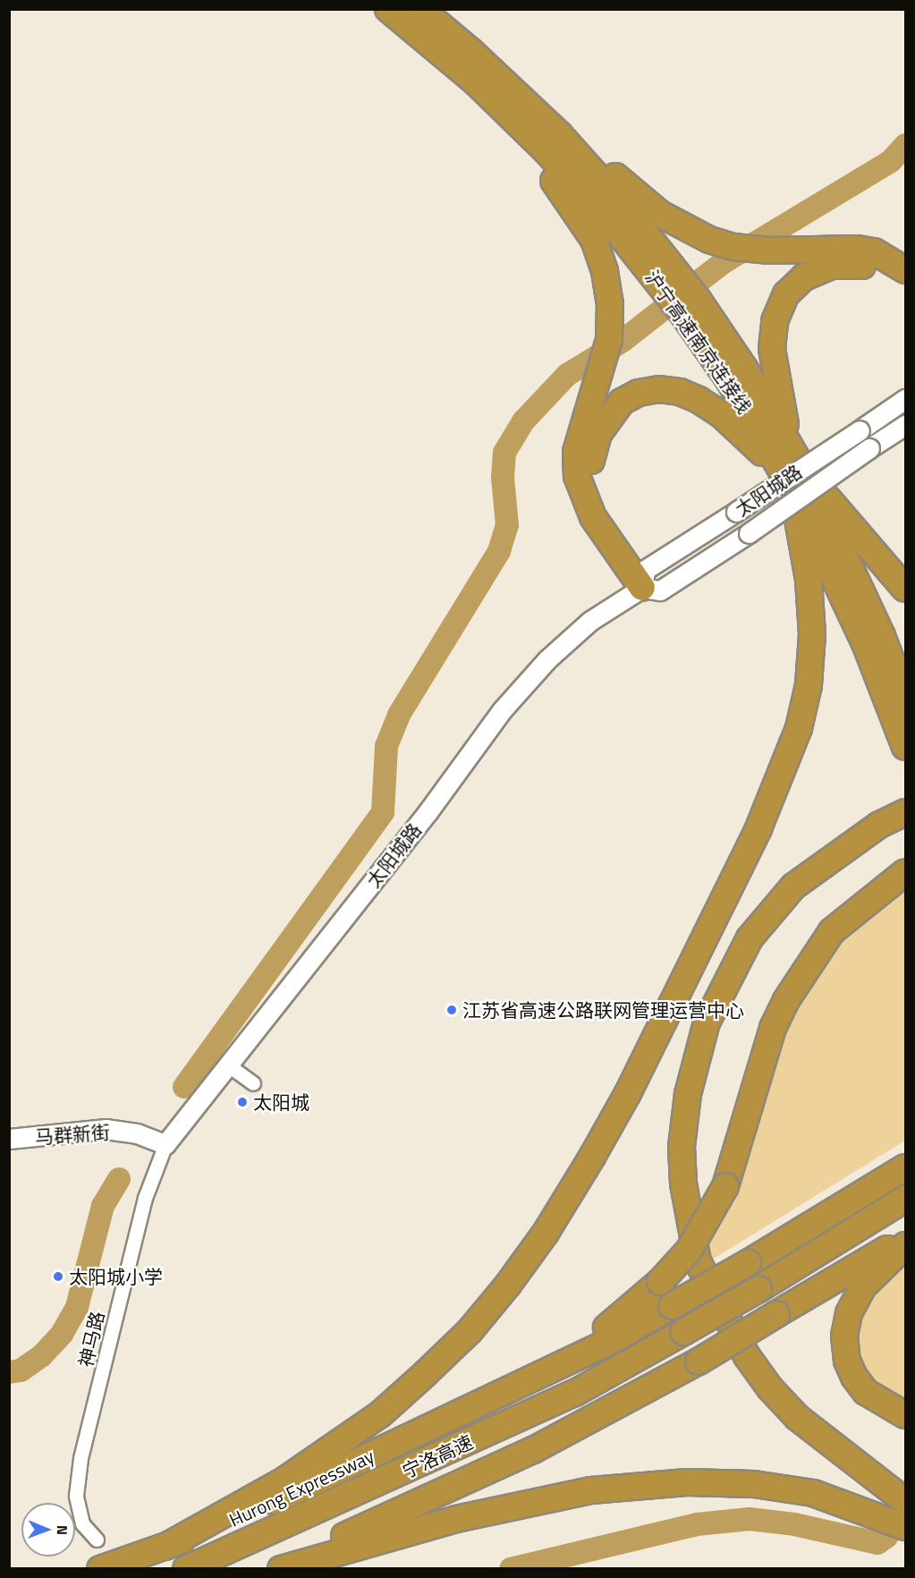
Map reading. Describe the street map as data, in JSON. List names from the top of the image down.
{
  "streets": {
    "highway": ["沪宁高速南京连接线", "宁洛高速", "Hurong Expressway"],
    "street": ["太阳城路", "马群新街", "神马路"]
  },
  "crossings": [
    ["太阳城路", "马群新街"],
    ["太阳城路", "神马路"],
    ["马群新街", "神马路"]
  ],
  "places": ["江苏省高速公路联网管理运营中心", "太阳城", "太阳城小学"],
  "north": "right"
}
